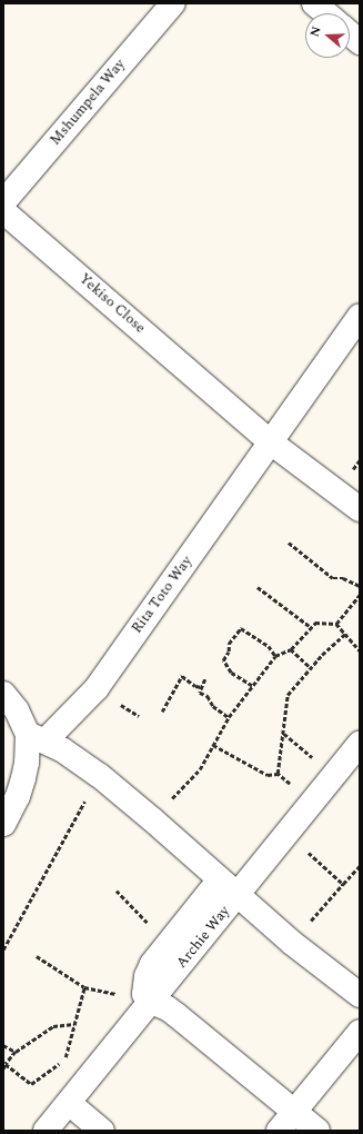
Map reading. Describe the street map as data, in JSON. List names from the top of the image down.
{
  "streets": {
    "street": [
      "Mshumpela Way",
      "Yekiso Close",
      "Rita Toto Way",
      "Archie Way"
    ]
  },
  "crossings": [
    ["Yekiso Close", "Rita Toto Way"]
  ],
  "north": "left"
}
